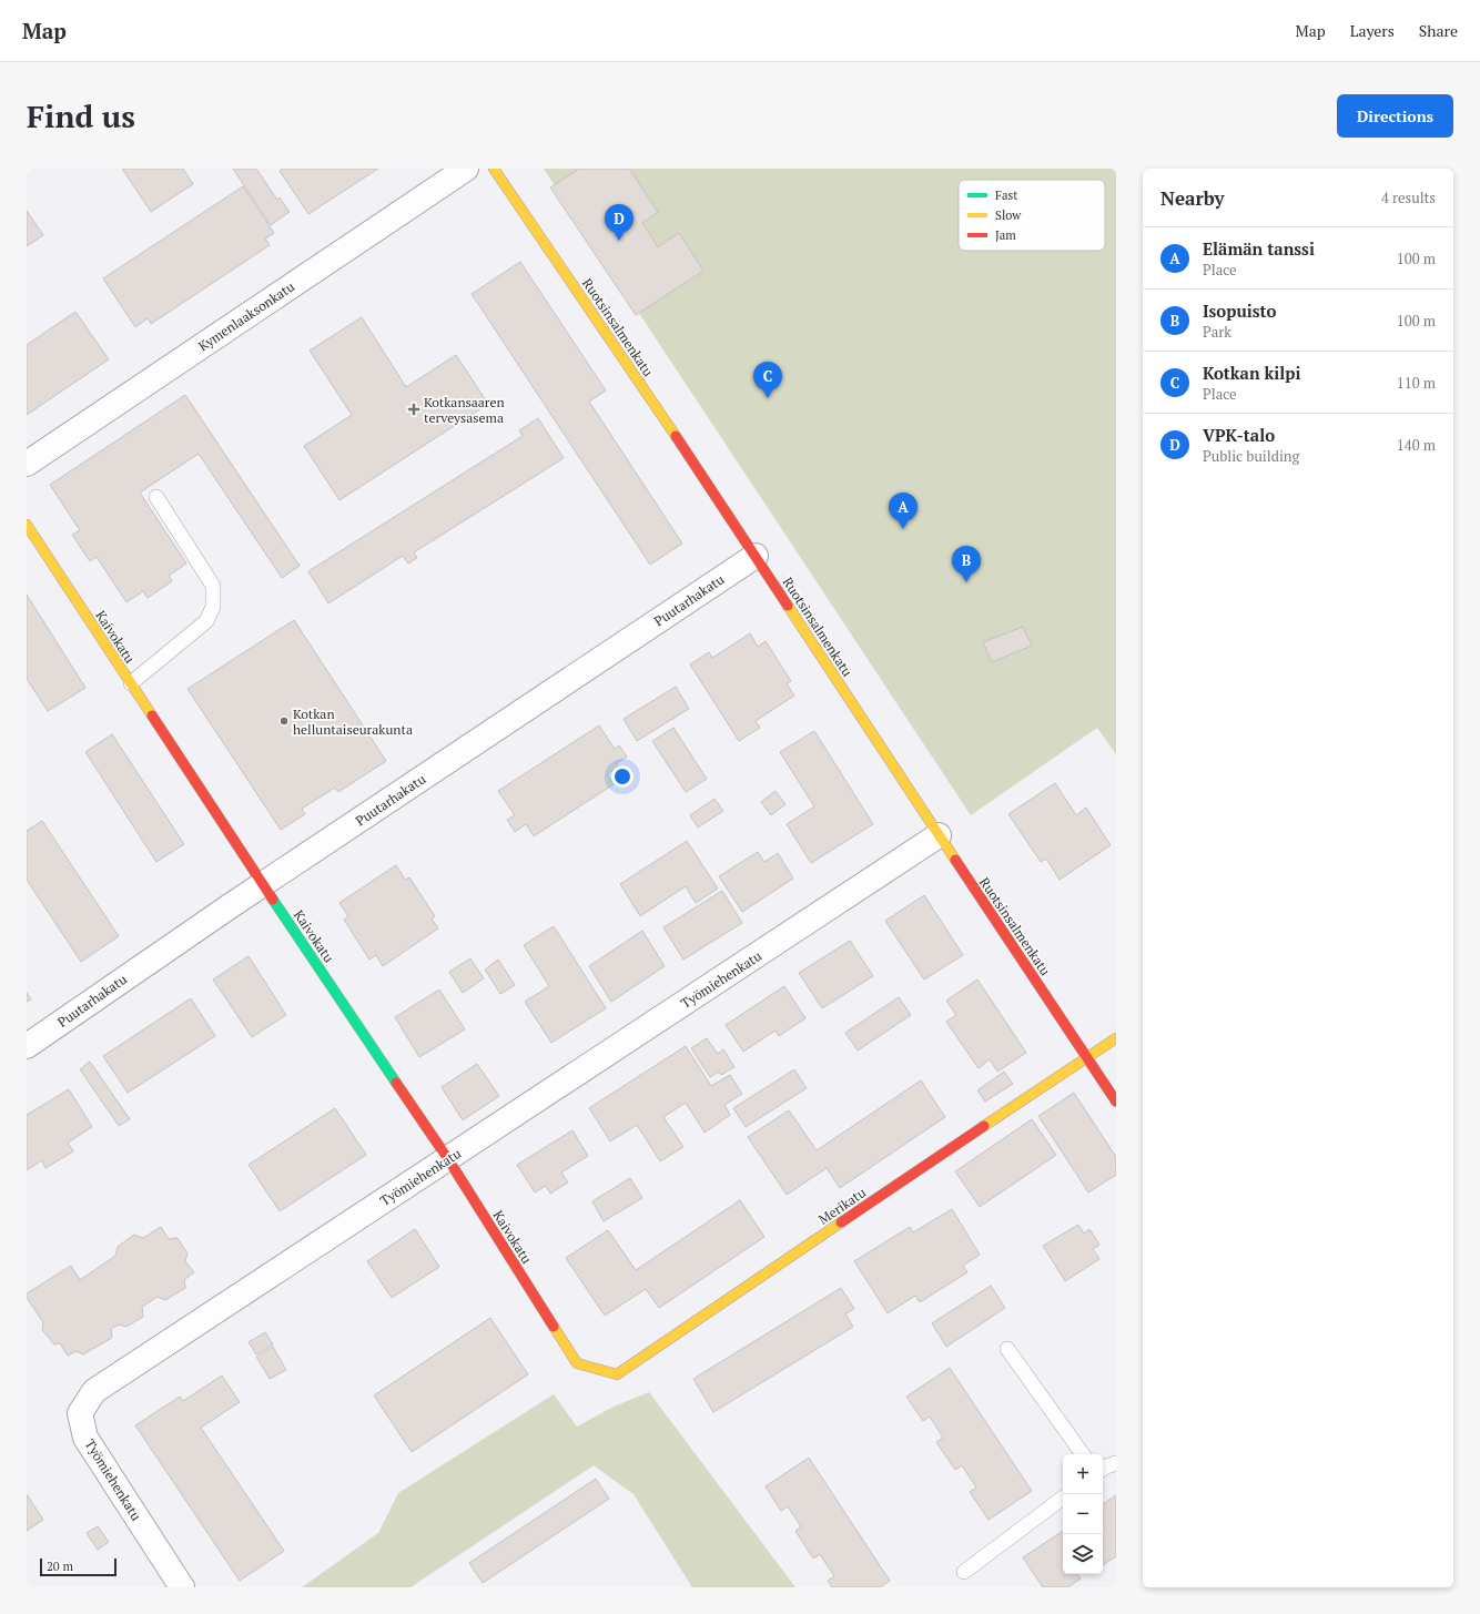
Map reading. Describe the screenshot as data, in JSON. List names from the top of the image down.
{
  "streets": {
    "street": [
      "Kymenlaaksonkatu",
      "Ruotsinsalmenkatu",
      "Puutarhakatu",
      "Kaivokatu",
      "Työmiehenkatu",
      "Merikatu"
    ]
  },
  "crossings": [
    ["Ruotsinsalmenkatu", "Puutarhakatu"],
    ["Ruotsinsalmenkatu", "Työmiehenkatu"],
    ["Ruotsinsalmenkatu", "Merikatu"],
    ["Puutarhakatu", "Kaivokatu"],
    ["Kaivokatu", "Työmiehenkatu"],
    ["Kaivokatu", "Merikatu"]
  ],
  "places": {
    "health": ["Kotkansaaren terveysasema"],
    "other": ["Kotkan helluntaiseurakunta"]
  },
  "legend": ["Fast", "Slow", "Jam"],
  "scale_bar": "20 m",
  "page": {
    "header": "Map",
    "nav": ["Map", "Layers", "Share"],
    "buttons": "Directions",
    "title": "Find us",
    "heading": ["Nearby", "4 results"],
    "pins": [
      "D",
      "C",
      "A",
      "B"
    ],
    "list": [
      {
        "mark": "A",
        "name": "Elämän tanssi",
        "note": "Place",
        "value": "100 m"
      },
      {
        "mark": "B",
        "name": "Isopuisto",
        "note": "Park",
        "value": "100 m"
      },
      {
        "mark": "C",
        "name": "Kotkan kilpi",
        "note": "Place",
        "value": "110 m"
      },
      {
        "mark": "D",
        "name": "VPK-talo",
        "note": "Public building",
        "value": "140 m"
      }
    ],
    "map_buttons": ["+", "−"],
    "scale": "20 m"
  }
}
